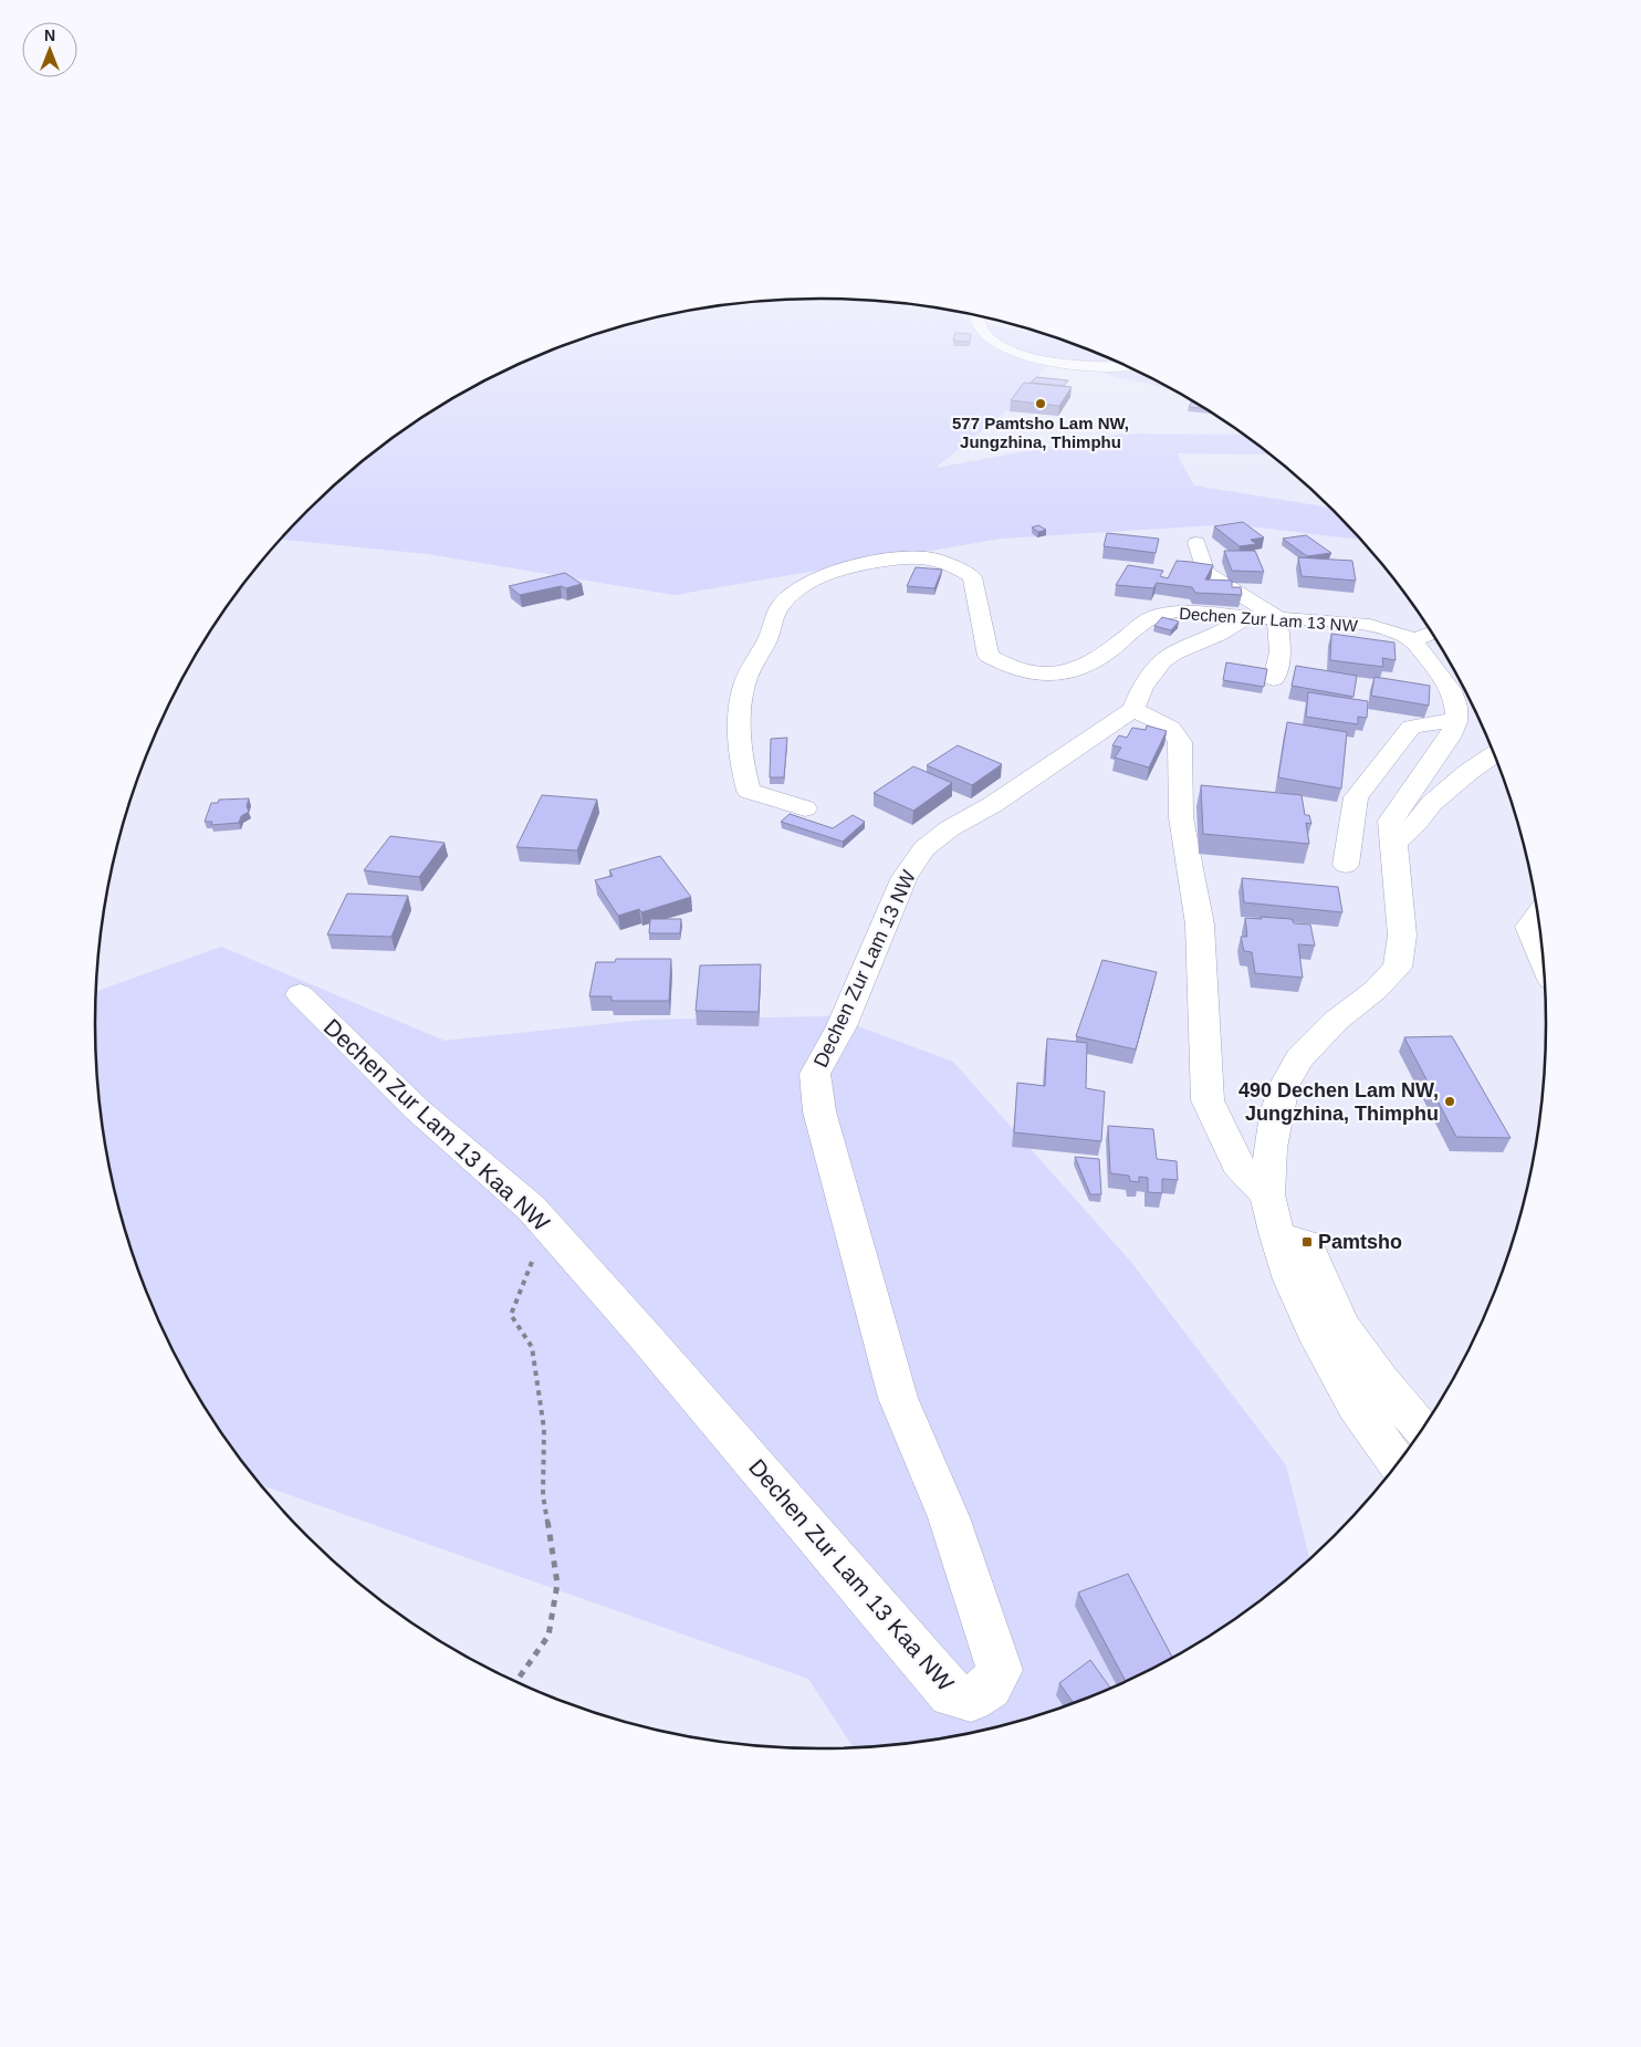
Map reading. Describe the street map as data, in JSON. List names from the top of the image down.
{
  "streets": {
    "street": ["Dechen Zur Lam 13 NW", "Dechen Zur Lam 13 Kaa NW"]
  },
  "crossings": [
    ["Dechen Zur Lam 13 NW", "Dechen Zur Lam 13 Kaa NW"]
  ],
  "places": {
    "other": ["577 Pamtsho Lam NW, Jungzhina, Thimphu", "490 Dechen Lam NW, Jungzhina, Thimphu"],
    "transit": ["Pamtsho"]
  },
  "north": "top"
}
